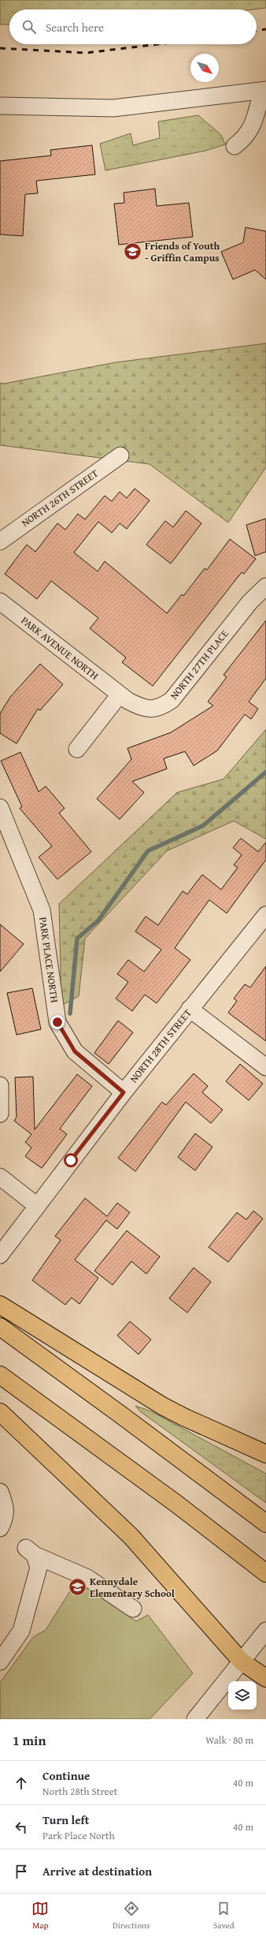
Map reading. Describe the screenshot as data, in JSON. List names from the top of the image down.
{
  "streets": {
    "street": [
      "NORTH 26TH STREET",
      "PARK AVENUE NORTH",
      "NORTH 27TH PLACE",
      "PARK PLACE NORTH",
      "NORTH 28TH STREET"
    ]
  },
  "crossings": [
    ["PARK AVENUE NORTH", "NORTH 27TH PLACE"],
    ["PARK PLACE NORTH", "NORTH 28TH STREET"]
  ],
  "places": {
    "school or university": ["Friends of Youth - Griffin Campus", "Kennydale Elementary School"]
  },
  "north": "bottom right",
  "page": {
    "search": "Search here",
    "heading": ["1 min", "Walk · 80 m"],
    "list": [
      ["Continue", "North 28th Street", "40 m"],
      ["Turn left", "Park Place North", "40 m"],
      "Arrive at destination"
    ],
    "nav": ["Map", "Directions", "Saved"]
  }
}
